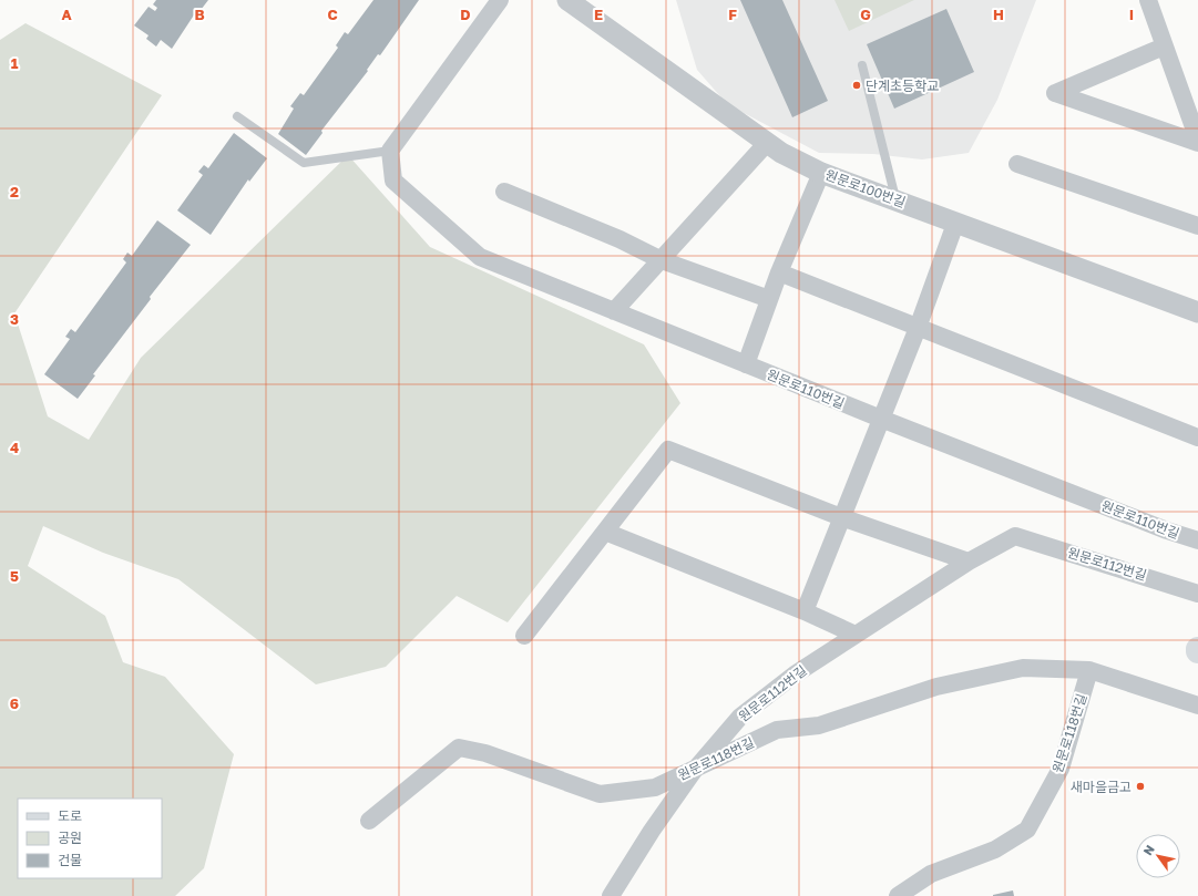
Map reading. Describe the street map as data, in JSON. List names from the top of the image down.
{
  "streets": {
    "street": [
      "원문로100번길",
      "원문로110번길",
      "원문로112번길",
      "원문로118번길"
    ]
  },
  "crossings": [
    ["원문로112번길", "원문로118번길"]
  ],
  "places": ["단계초등학교", "새마을금고"],
  "legend": ["도로", "공원", "건물"],
  "north": "top left",
  "grid": {
    "columns": [
      "A",
      "B",
      "C",
      "D",
      "E",
      "F",
      "G",
      "H",
      "I"
    ],
    "rows": [
      "1",
      "2",
      "3",
      "4",
      "5",
      "6"
    ]
  }
}
